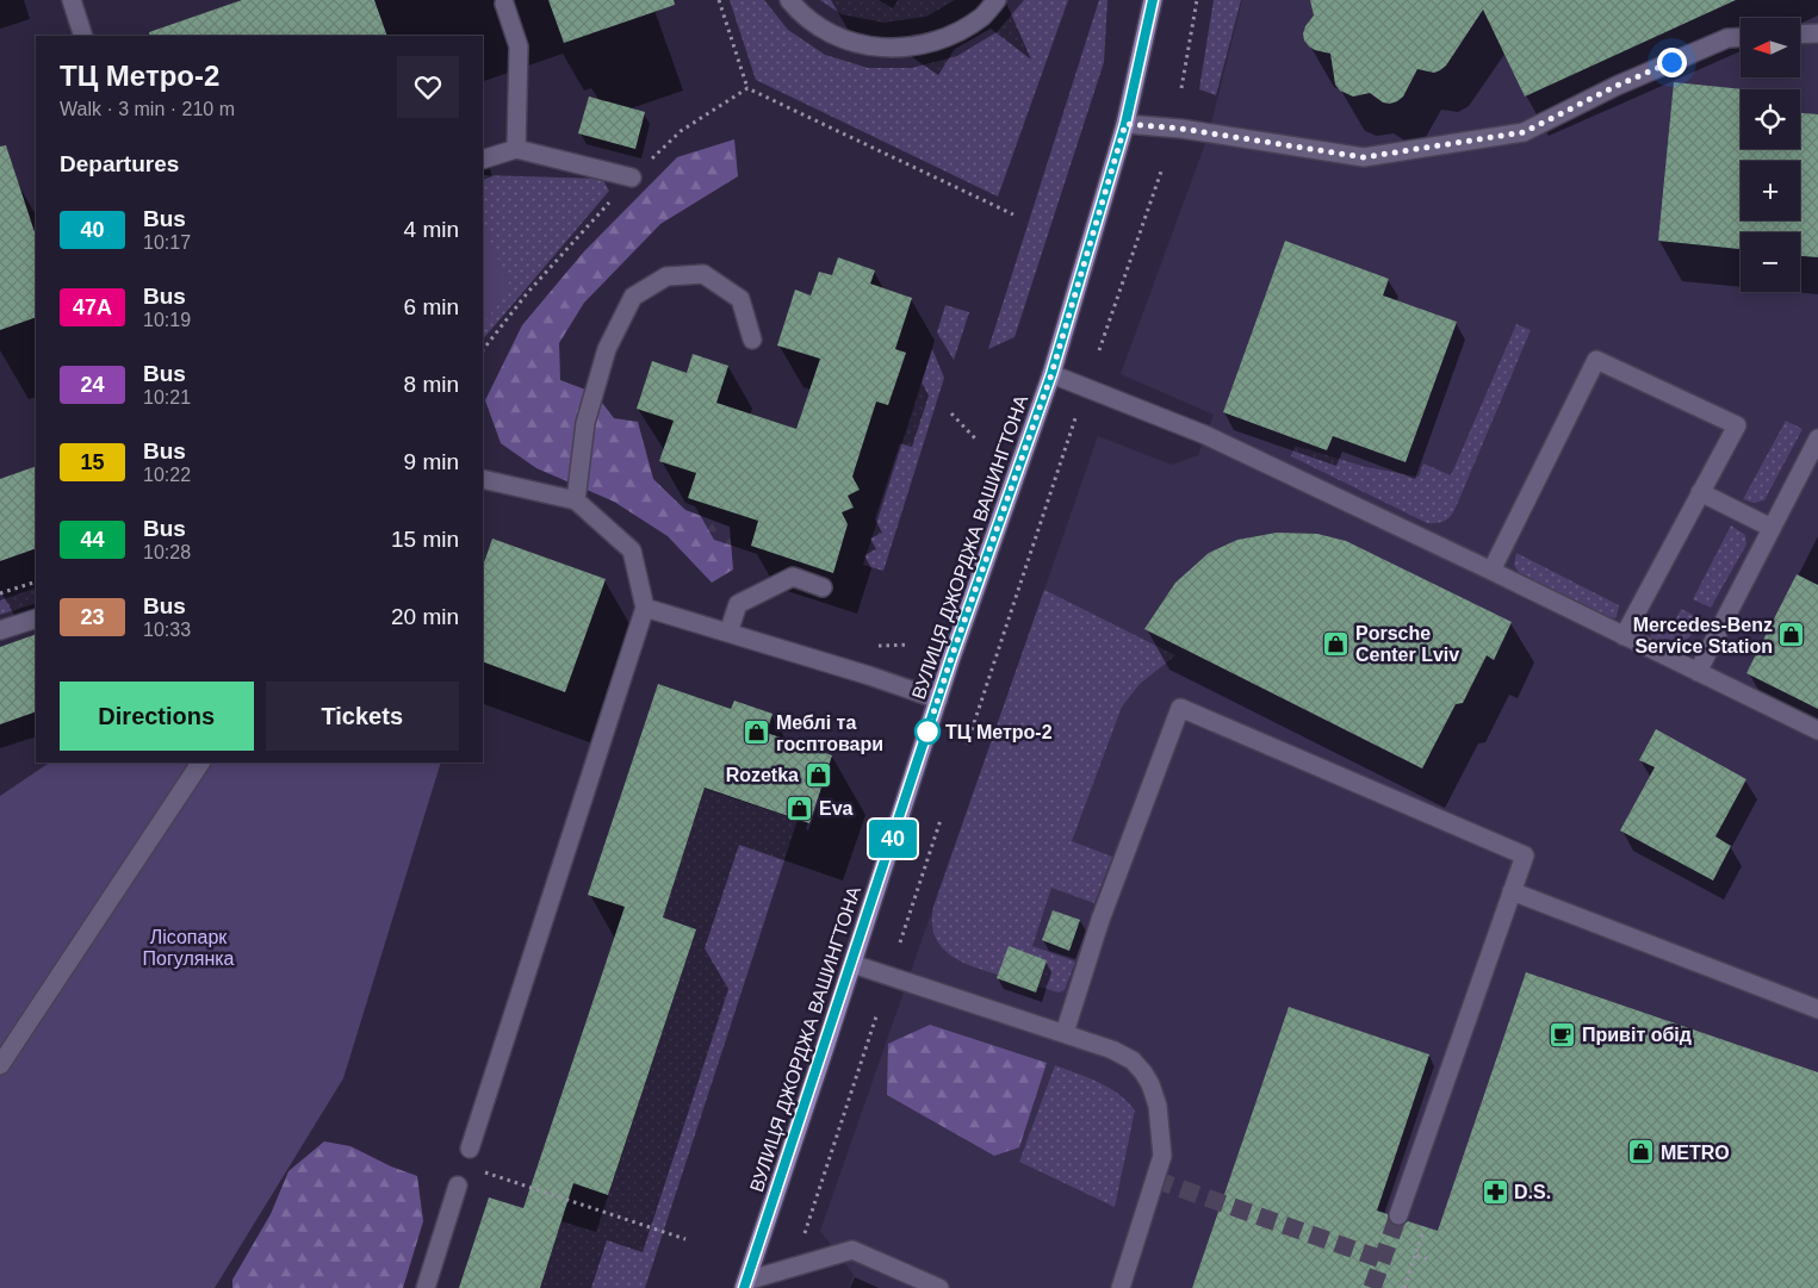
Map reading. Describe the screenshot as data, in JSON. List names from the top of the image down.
{
  "streets": {
    "main road": ["ВУЛИЦЯ ДЖОРДЖА ВАШИНГТОНА"]
  },
  "parks": ["Лісопарк Погулянка"],
  "places": {
    "shop": [
      "Mercedes-Benz Service Station",
      "Porsche Center Lviv",
      "Меблі та госптовари",
      "Rozetka",
      "Eva",
      "METRO"
    ],
    "other": ["ТЦ Метро-2"],
    "cafe": ["Привіт обід"],
    "pharmacy": ["D.S."]
  },
  "lines": ["bus line 40"],
  "north": "left",
  "page": {
    "on_map": "40",
    "map_buttons": ["+", "−"],
    "heading": [
      ["ТЦ Метро-2", "Walk · 3 min · 210 m"],
      "Departures"
    ],
    "list": [
      {
        "mark": "40",
        "name": "Bus",
        "note": "10:17",
        "value": "4 min"
      },
      {
        "mark": "47А",
        "name": "Bus",
        "note": "10:19",
        "value": "6 min"
      },
      {
        "mark": "24",
        "name": "Bus",
        "note": "10:21",
        "value": "8 min"
      },
      {
        "mark": "15",
        "name": "Bus",
        "note": "10:22",
        "value": "9 min"
      },
      {
        "mark": "44",
        "name": "Bus",
        "note": "10:28",
        "value": "15 min"
      },
      {
        "mark": "23",
        "name": "Bus",
        "note": "10:33",
        "value": "20 min"
      }
    ],
    "buttons": ["Directions", "Tickets"]
  }
}
